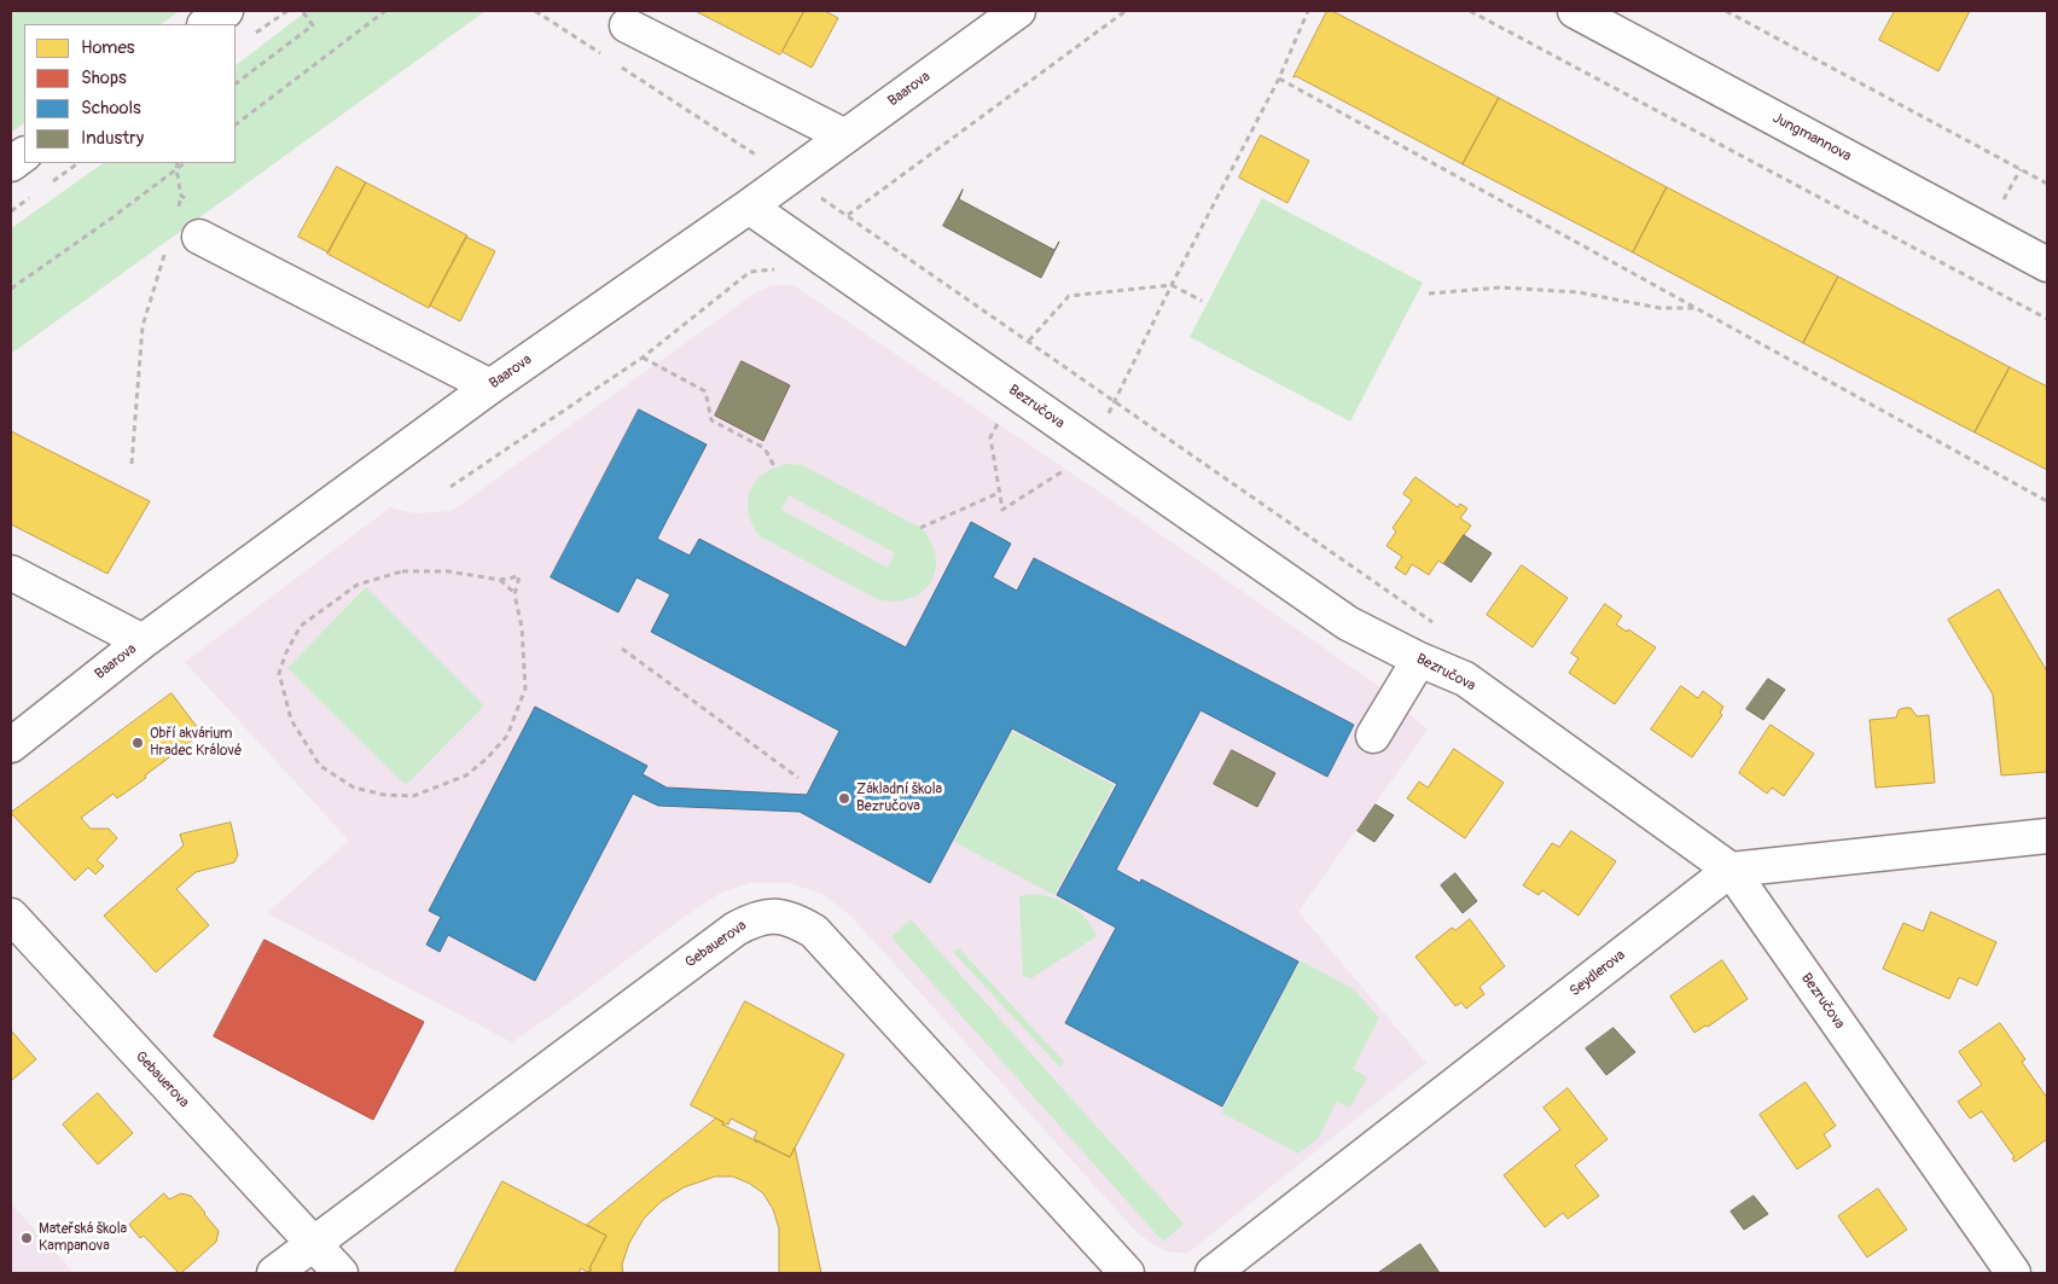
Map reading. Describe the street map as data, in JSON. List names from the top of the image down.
{
  "streets": {
    "street": [
      "Baarova",
      "Jungmannova",
      "Bezručova",
      "Gebauerova",
      "Seydlerova"
    ]
  },
  "crossings": [
    ["Baarova", "Bezručova"],
    ["Bezručova", "Seydlerova"]
  ],
  "places": ["Obří akvárium Hradec Králové", "Základní škola Bezručova", "Mateřská škola Kampanova"],
  "legend": [
    "Homes",
    "Shops",
    "Schools",
    "Industry"
  ]
}
